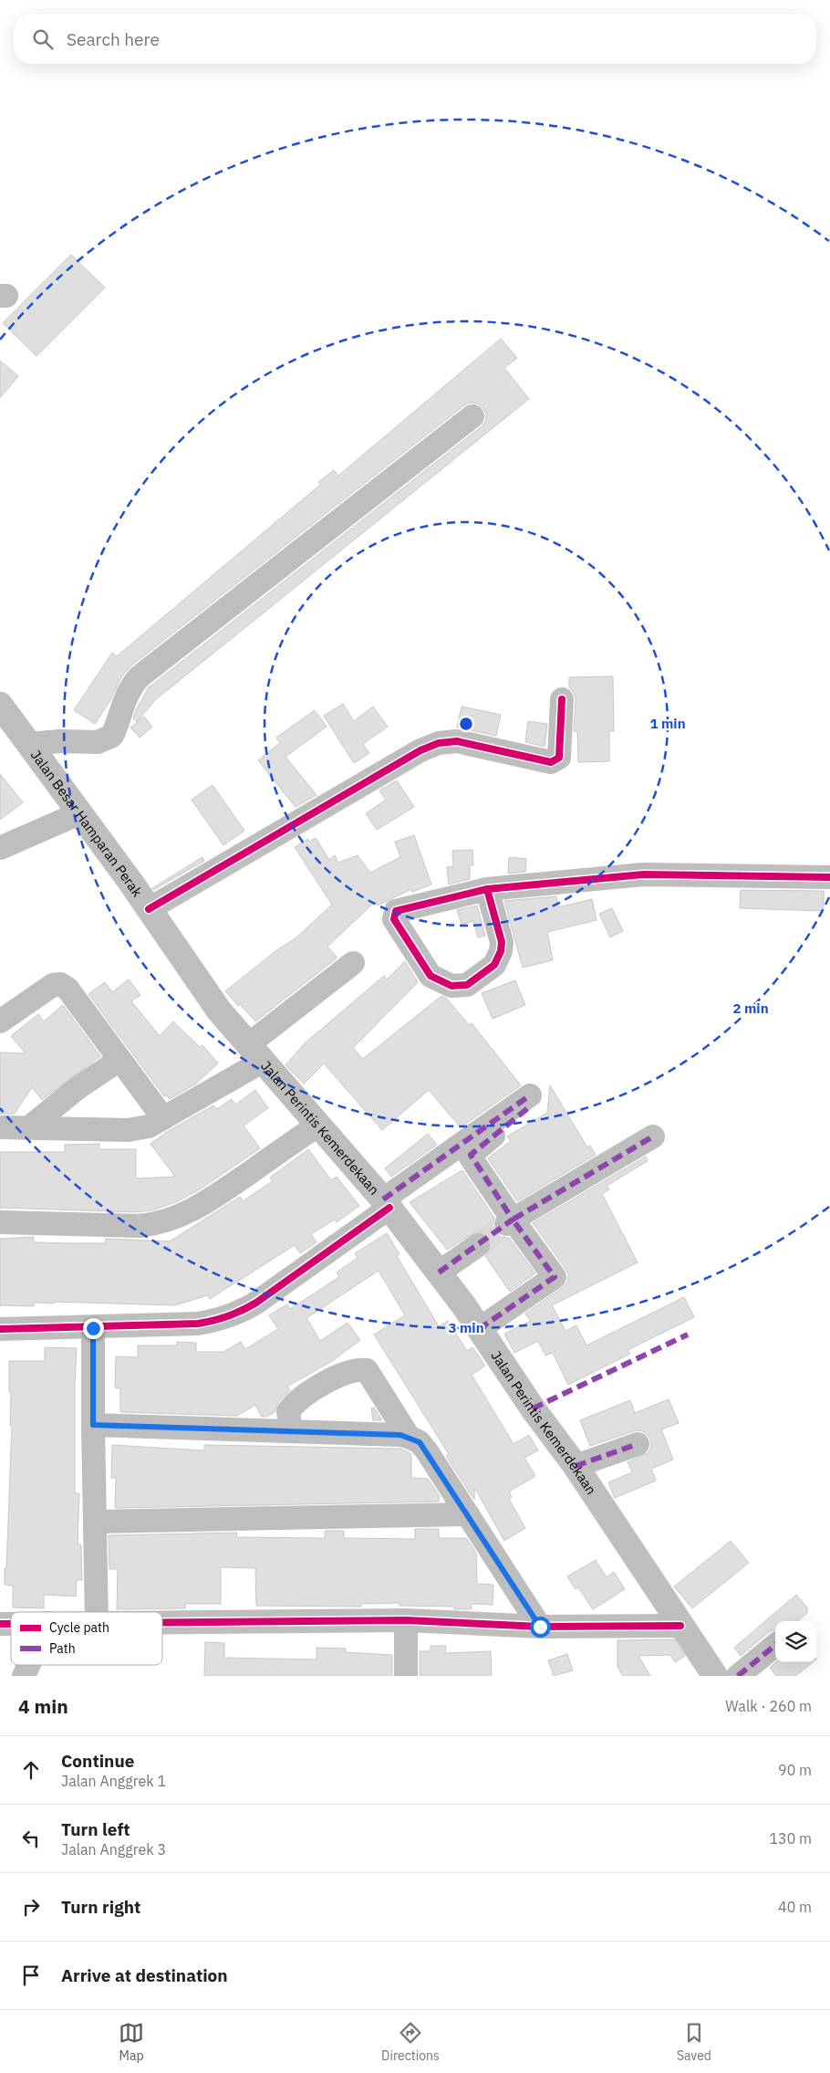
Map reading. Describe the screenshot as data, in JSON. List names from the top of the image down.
{
  "streets": {
    "main road": ["Jalan Besar Hamparan Perak", "Jalan Perintis Kemerdekaan"]
  },
  "crossings": [
    ["Jalan Besar Hamparan Perak", "Jalan Perintis Kemerdekaan"]
  ],
  "legend": ["Cycle path", "Path"],
  "page": {
    "search": "Search here",
    "heading": ["4 min", "Walk · 260 m"],
    "list": [
      ["Continue", "Jalan Anggrek 1", "90 m"],
      ["Turn left", "Jalan Anggrek 3", "130 m"],
      ["Turn right", "40 m"],
      "Arrive at destination"
    ],
    "nav": ["Map", "Directions", "Saved"]
  },
  "rings": ["1 min", "2 min", "3 min"]
}
